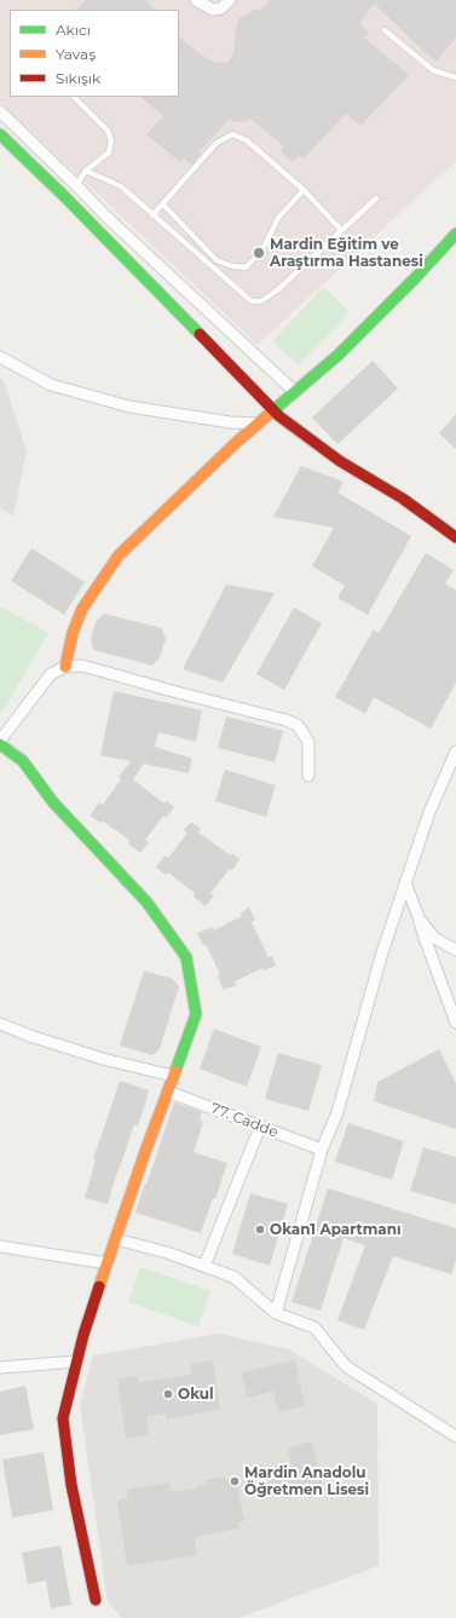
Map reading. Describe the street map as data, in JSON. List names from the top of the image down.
{
  "streets": {
    "street": ["77. Cadde"]
  },
  "places": [
    "Mardin Eğitim ve Araştırma Hastanesi",
    "Okan1 Apartmanı",
    "Okul",
    "Mardin Anadolu Öğretmen Lisesi"
  ],
  "legend": ["Akıcı", "Yavaş", "Sıkışık"]
}
